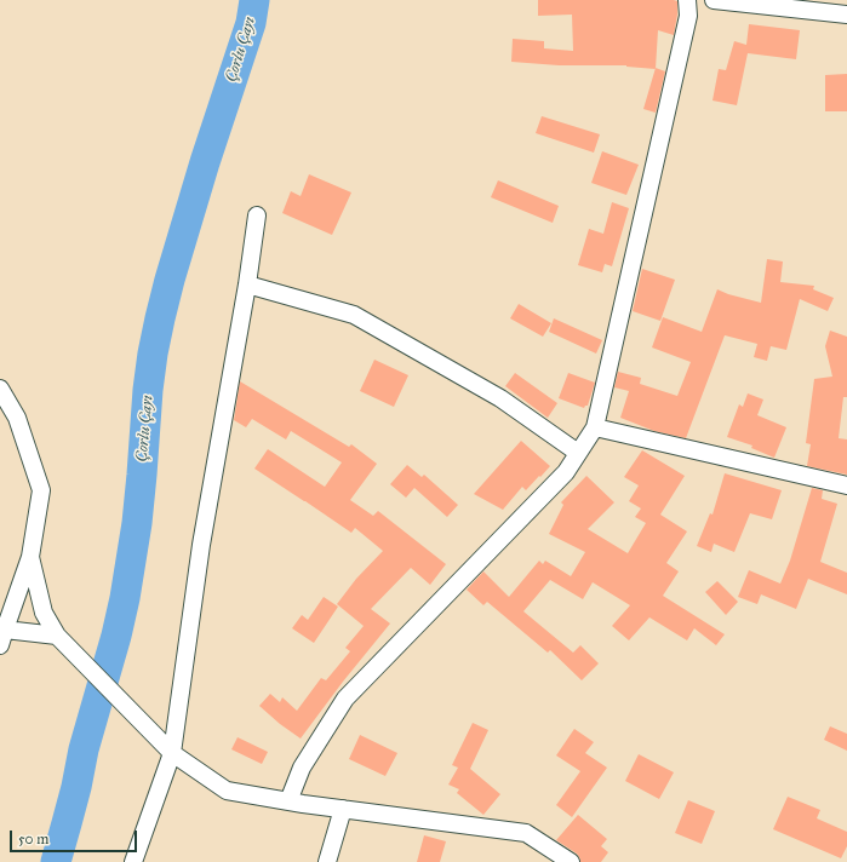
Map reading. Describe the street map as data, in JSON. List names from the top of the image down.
{
  "water": ["Çorlu Çayı"],
  "scale_bar": "50 m"
}
